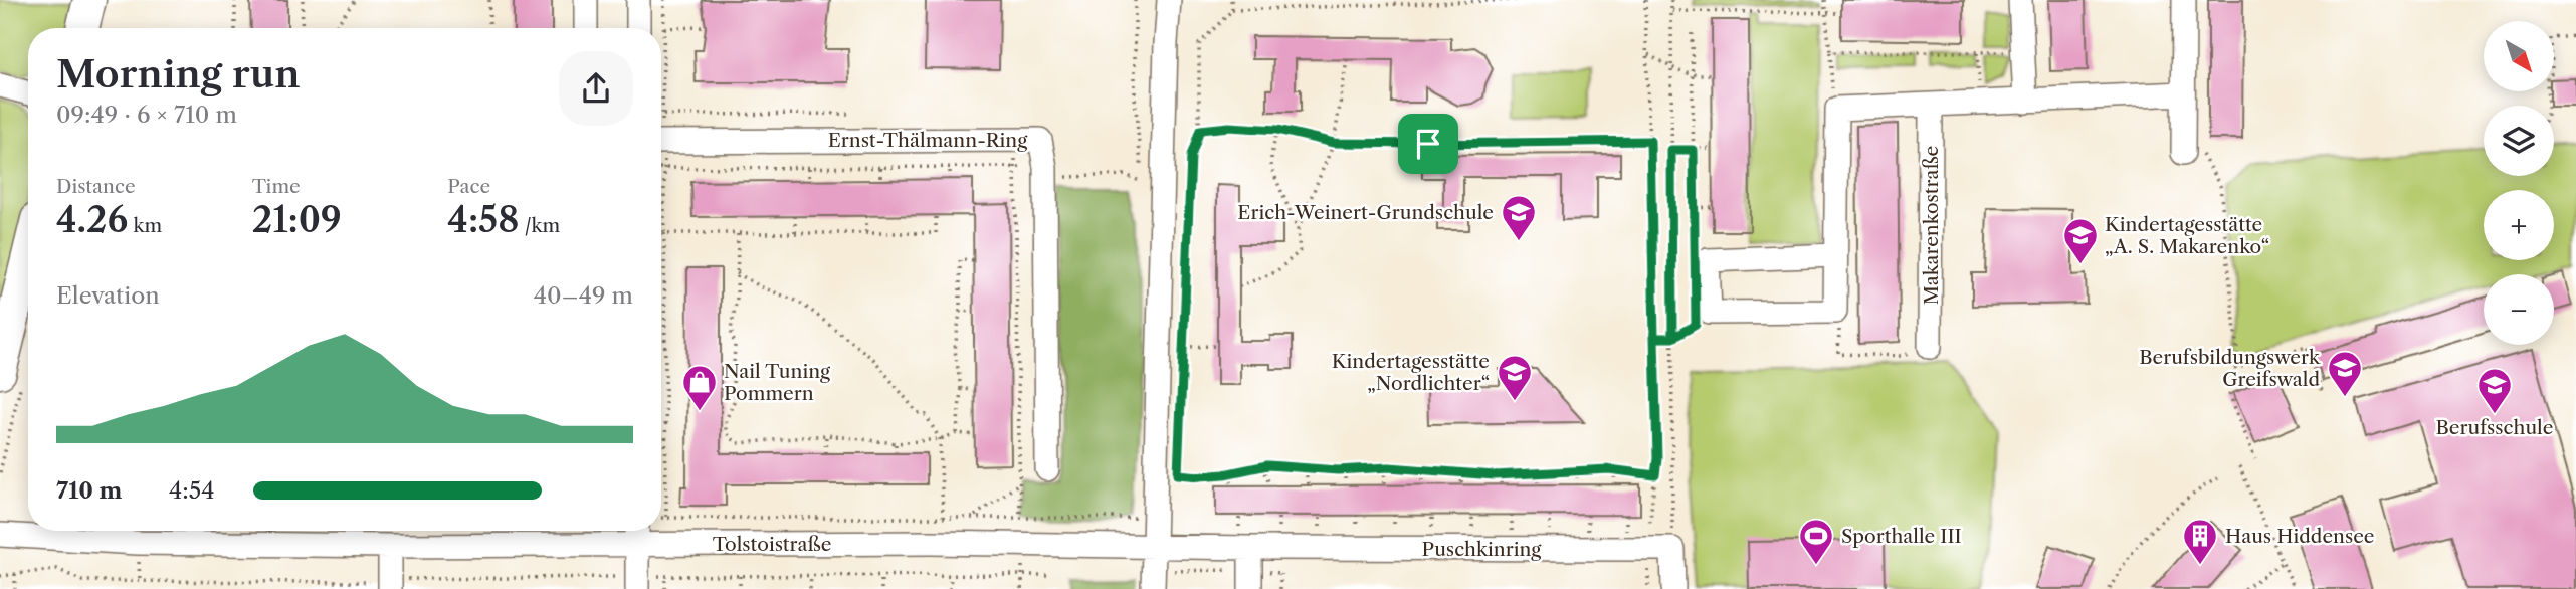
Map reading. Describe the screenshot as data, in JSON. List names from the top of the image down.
{
  "streets": {
    "street": [
      "Ernst-Thälmann-Ring",
      "Makarenkostraße",
      "Tolstoistraße",
      "Puschkinring"
    ]
  },
  "crossings": [
    ["Tolstoistraße", "Puschkinring"]
  ],
  "places": {
    "school or university": [
      "Erich-Weinert-Grundschule",
      "Kindertagesstätte „A. S. Makarenko“",
      "Berufsbildungswerk Greifswald",
      "Kindertagesstätte „Nordlichter“",
      "Berufsschule"
    ],
    "shop": ["Nail Tuning Pommern"],
    "sports": ["Sporthalle III"],
    "building": ["Haus Hiddensee"]
  },
  "north": "bottom right",
  "page": {
    "map_buttons": ["+", "−"],
    "heading": ["Morning run", "09:49 · 6 × 710 m"],
    "stats": [
      ["Distance", "4.26 km"],
      ["Time", "21:09"],
      ["Pace", "4:58 /km"]
    ],
    "chart": ["Elevation", "40–49 m"],
    "list": [
      {
        "name": "710 m",
        "note": "4:54"
      }
    ]
  }
}
